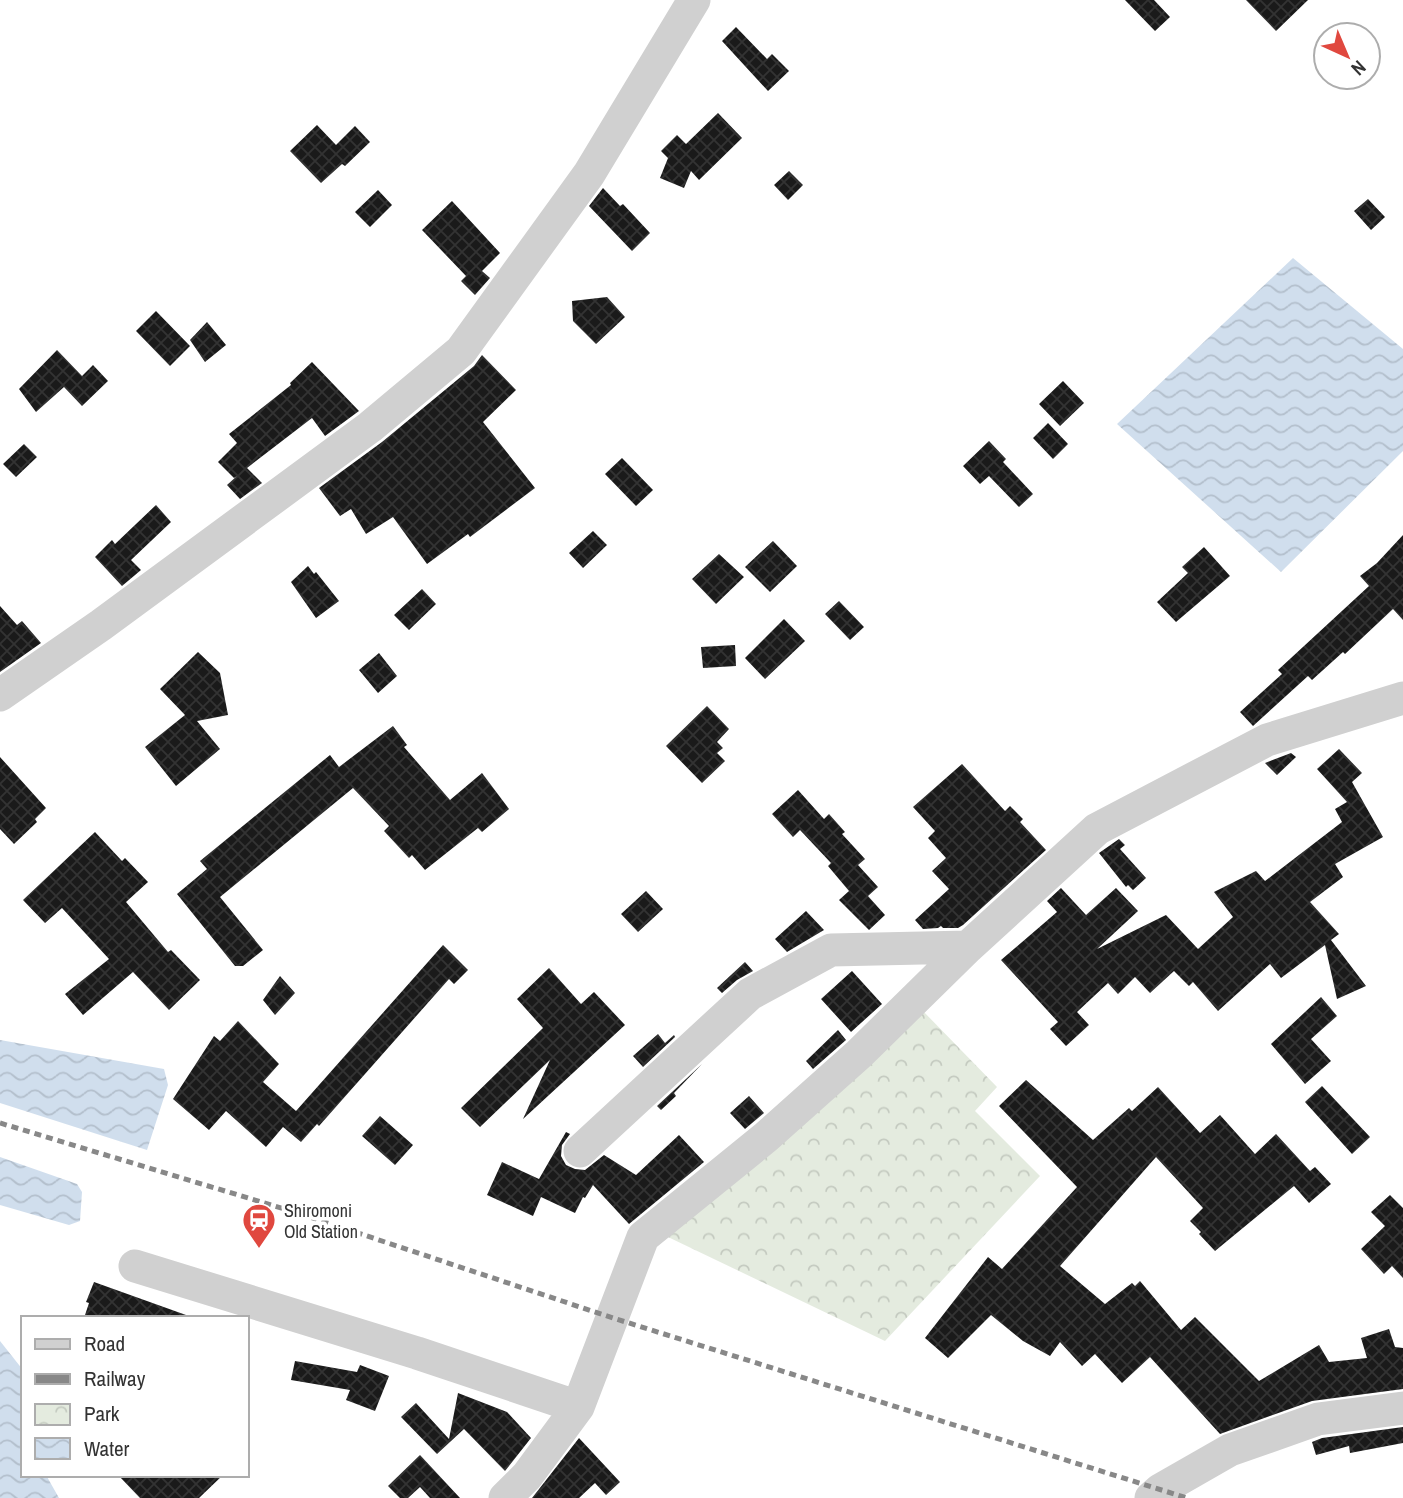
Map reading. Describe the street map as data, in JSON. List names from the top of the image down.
{
  "places": {
    "station": ["Shiromoni Old Station"]
  },
  "legend": [
    "Road",
    "Railway",
    "Park",
    "Water"
  ],
  "north": "bottom right"
}
